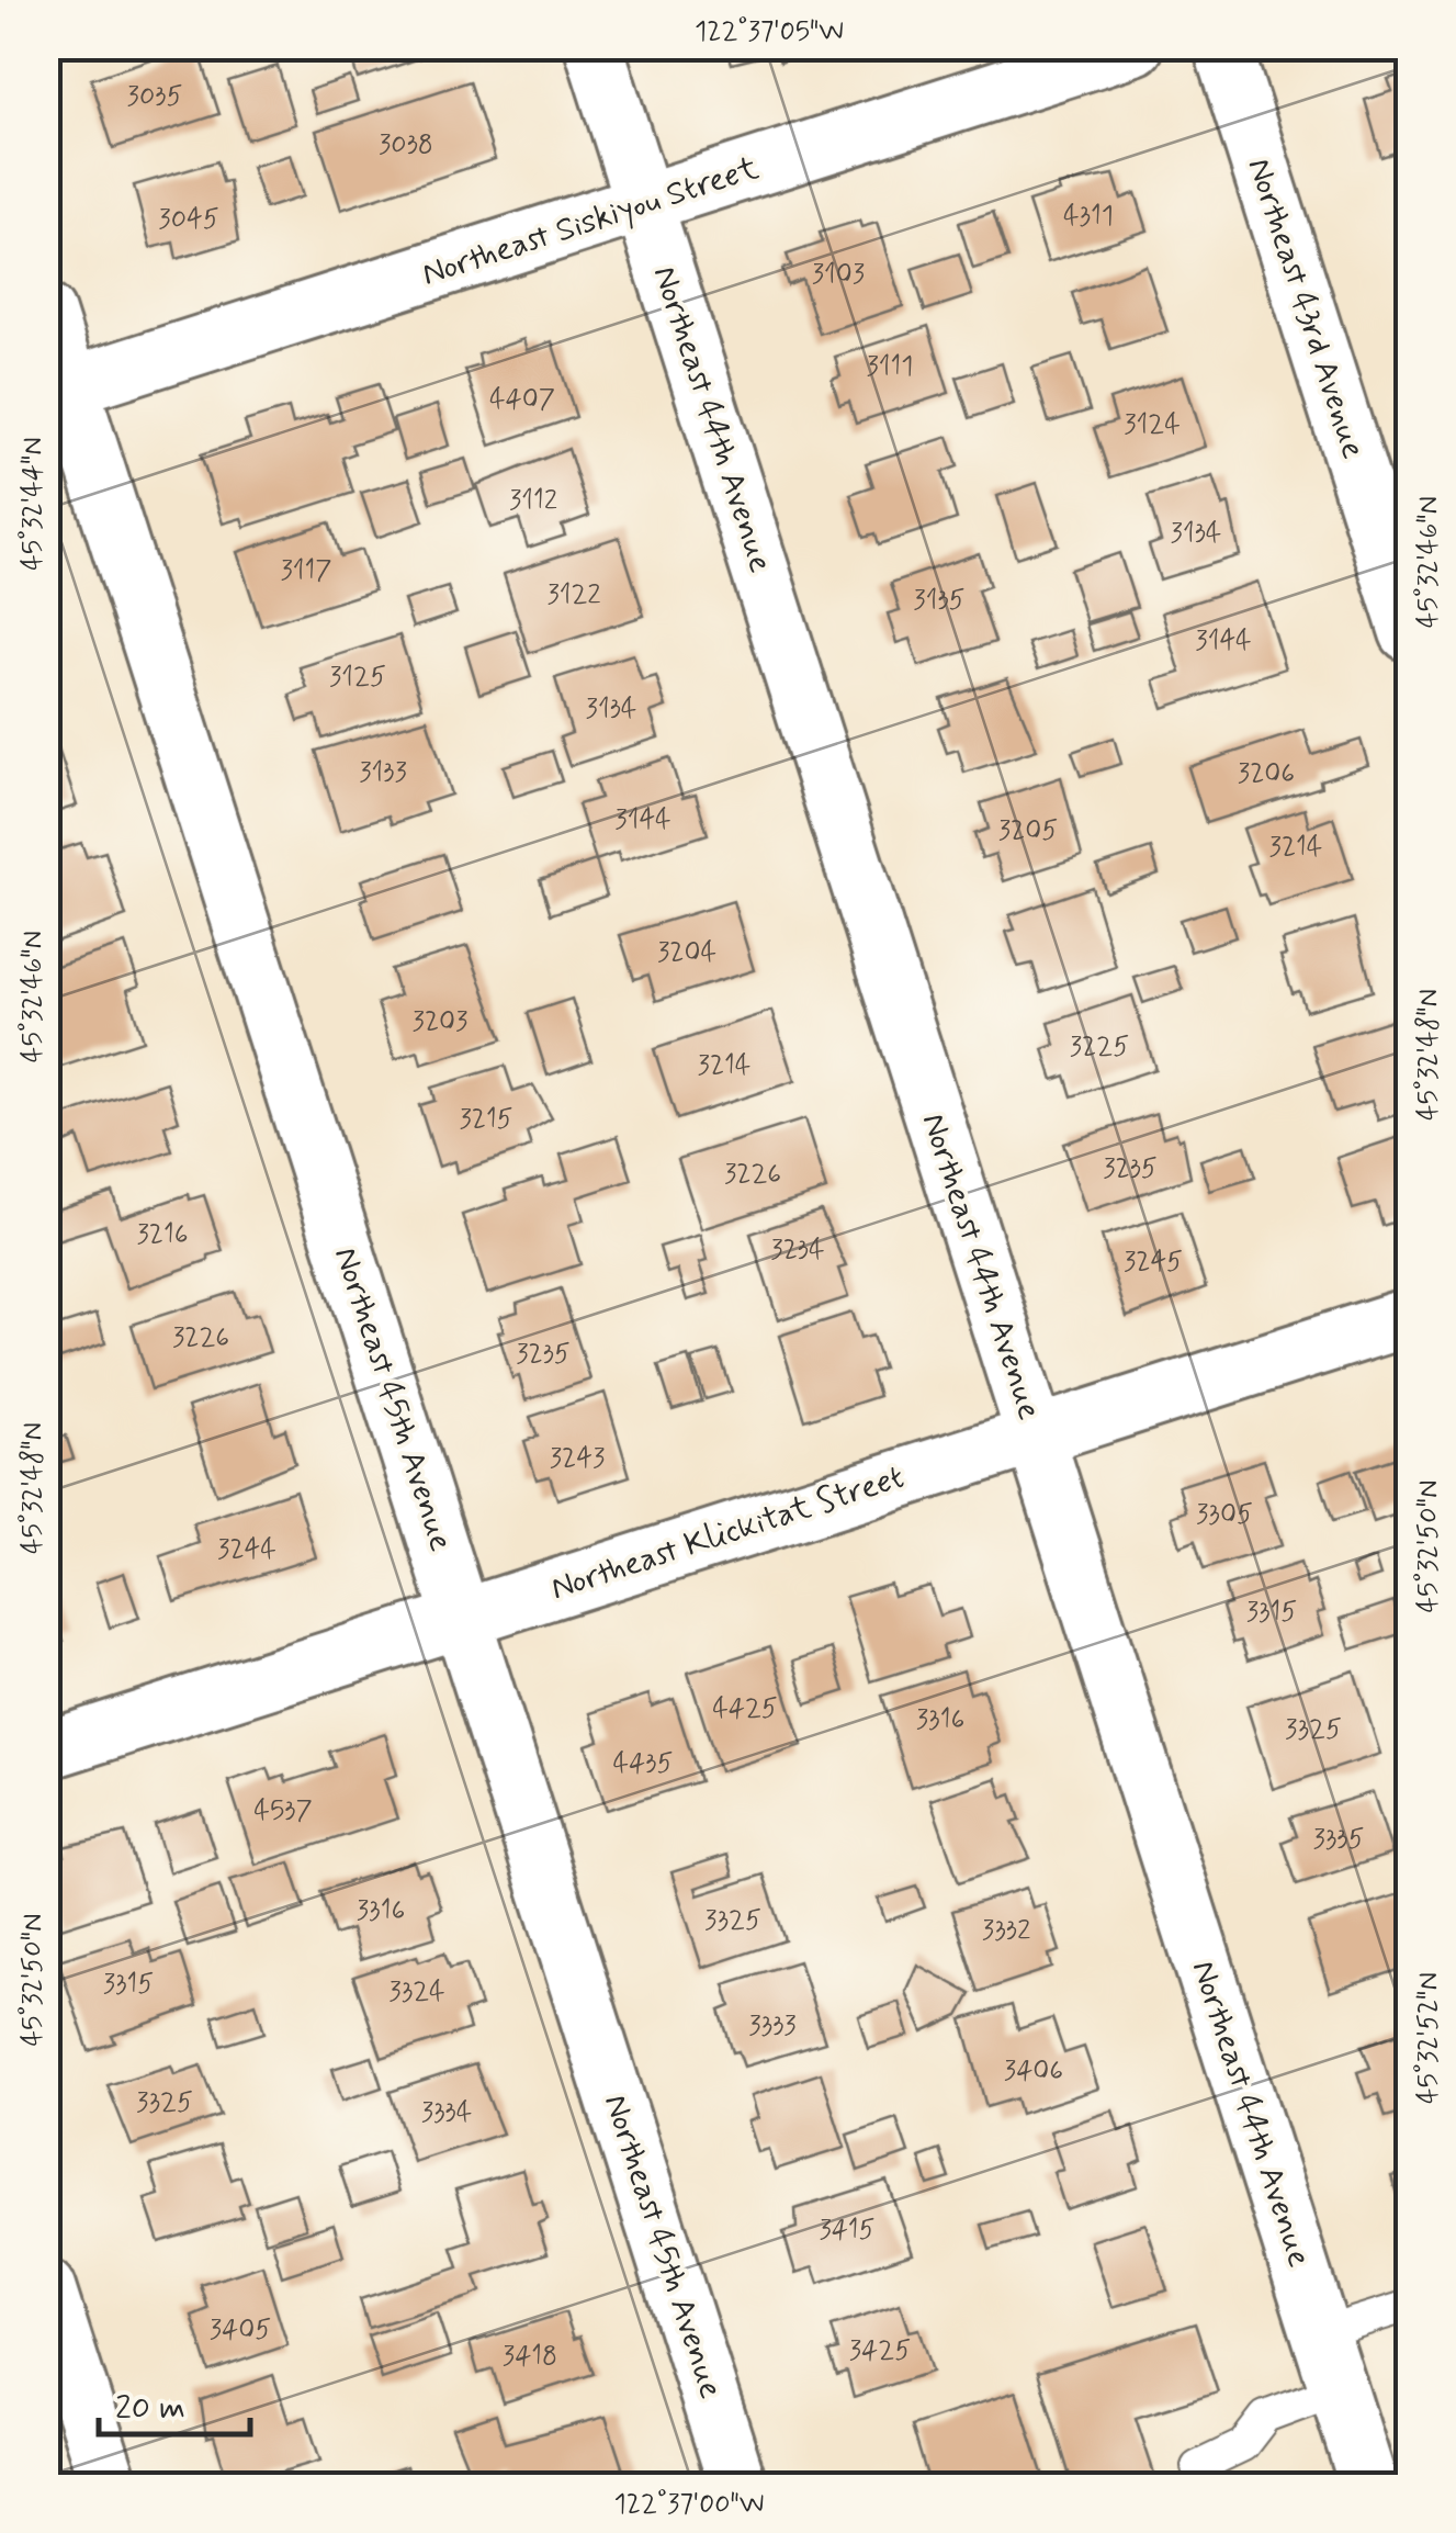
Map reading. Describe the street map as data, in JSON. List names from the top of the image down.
{
  "streets": {
    "street": [
      "Northeast Siskiyou Street",
      "Northeast 43rd Avenue",
      "Northeast 44th Avenue",
      "Northeast 45th Avenue",
      "Northeast Klickitat Street"
    ]
  },
  "crossings": [
    ["Northeast Siskiyou Street", "Northeast 44th Avenue"],
    ["Northeast Siskiyou Street", "Northeast 45th Avenue"],
    ["Northeast 44th Avenue", "Northeast Klickitat Street"],
    ["Northeast 45th Avenue", "Northeast Klickitat Street"]
  ],
  "house_numbers": [
    "3035",
    "3038",
    "4311",
    "3045",
    "3103",
    "3111",
    "4407",
    "3124",
    "3112",
    "3134",
    "3117",
    "3122",
    "3135",
    "3144",
    "3125",
    "3134",
    "3133",
    "3206",
    "3144",
    "3205",
    "3214",
    "3204",
    "3203",
    "3225",
    "3214",
    "3215",
    "3235",
    "3226",
    "3216",
    "3234",
    "3245",
    "3226",
    "3235",
    "3243",
    "3305",
    "3244",
    "3315",
    "4425",
    "3316",
    "3325",
    "4435",
    "4537",
    "3335",
    "3316",
    "3325",
    "3332",
    "3315",
    "3324",
    "3333",
    "3406",
    "3325",
    "3334",
    "3415",
    "3405",
    "3425",
    "3418"
  ],
  "scale_bar": "20 m",
  "coordinates": [
    "122°37'05\"W",
    "45°32'44\"N",
    "45°32'46\"N",
    "45°32'48\"N",
    "45°32'50\"N",
    "45°32'52\"N",
    "122°37'00\"W"
  ]
}
